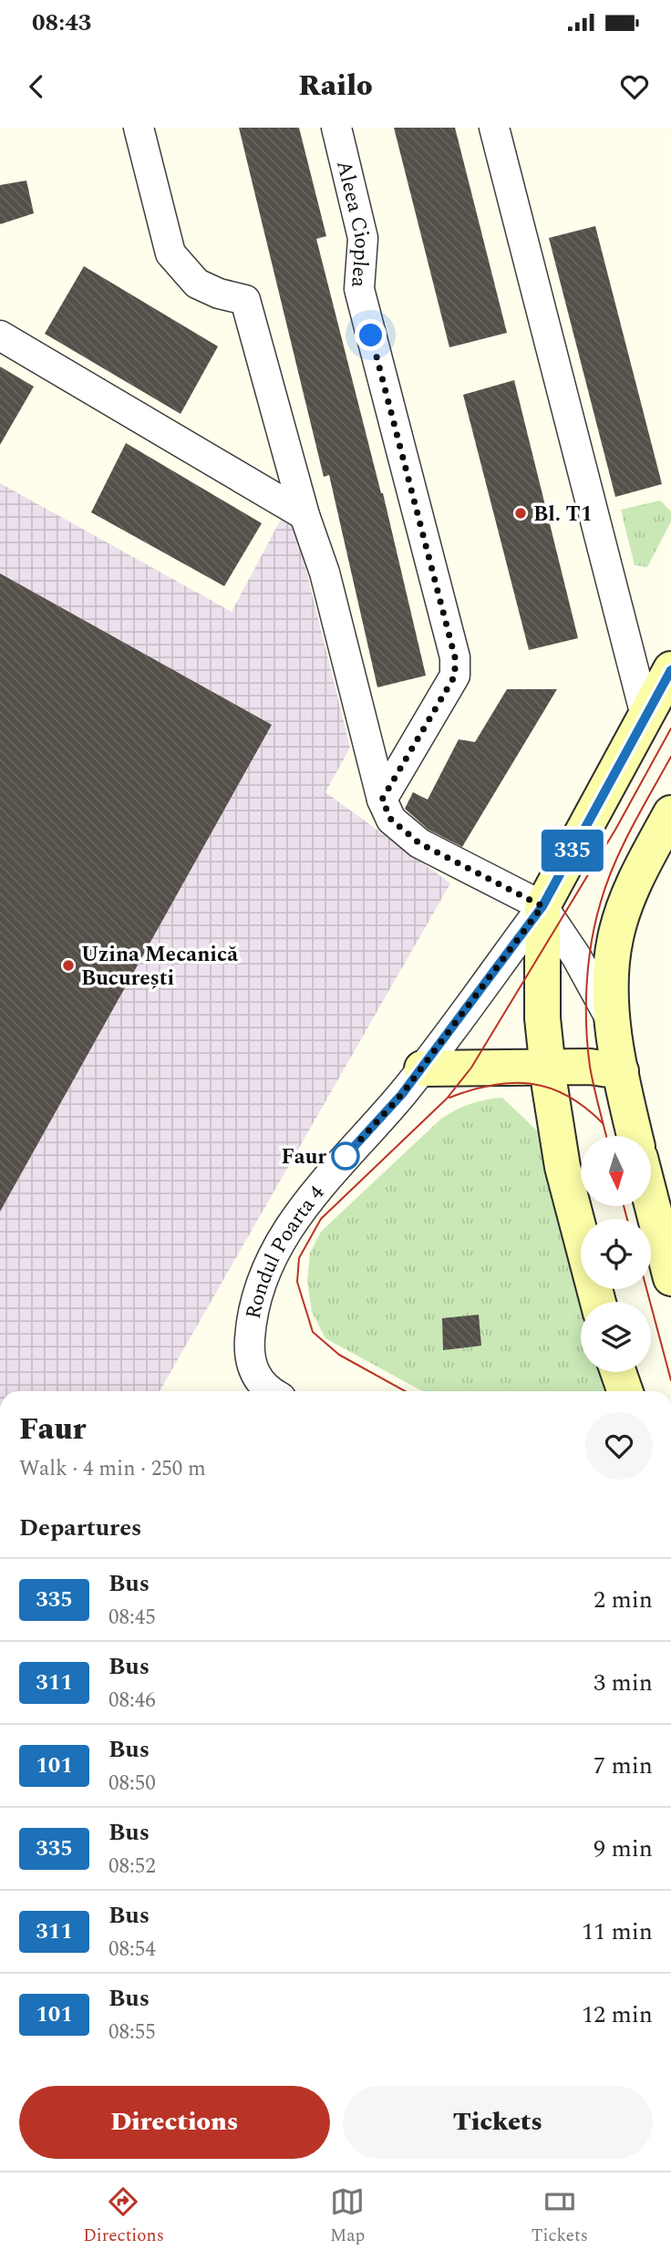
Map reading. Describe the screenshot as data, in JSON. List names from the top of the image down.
{
  "streets": {
    "street": ["Aleea Cioplea", "Rondul Poarta 4"]
  },
  "places": ["Bl. T1", "Uzina Mecanică București", "Faur"],
  "lines": ["bus line 335"],
  "north": "bottom",
  "page": {
    "status": "08:43",
    "header": "Railo",
    "on_map": "335",
    "heading": [
      ["Faur", "Walk · 4 min · 250 m"],
      "Departures"
    ],
    "list": [
      {
        "mark": "335",
        "name": "Bus",
        "note": "08:45",
        "value": "2 min"
      },
      {
        "mark": "311",
        "name": "Bus",
        "note": "08:46",
        "value": "3 min"
      },
      {
        "mark": "101",
        "name": "Bus",
        "note": "08:50",
        "value": "7 min"
      },
      {
        "mark": "335",
        "name": "Bus",
        "note": "08:52",
        "value": "9 min"
      },
      {
        "mark": "311",
        "name": "Bus",
        "note": "08:54",
        "value": "11 min"
      },
      {
        "mark": "101",
        "name": "Bus",
        "note": "08:55",
        "value": "12 min"
      }
    ],
    "buttons": ["Directions", "Tickets"],
    "tabs": ["Directions", "Map", "Tickets"]
  }
}
